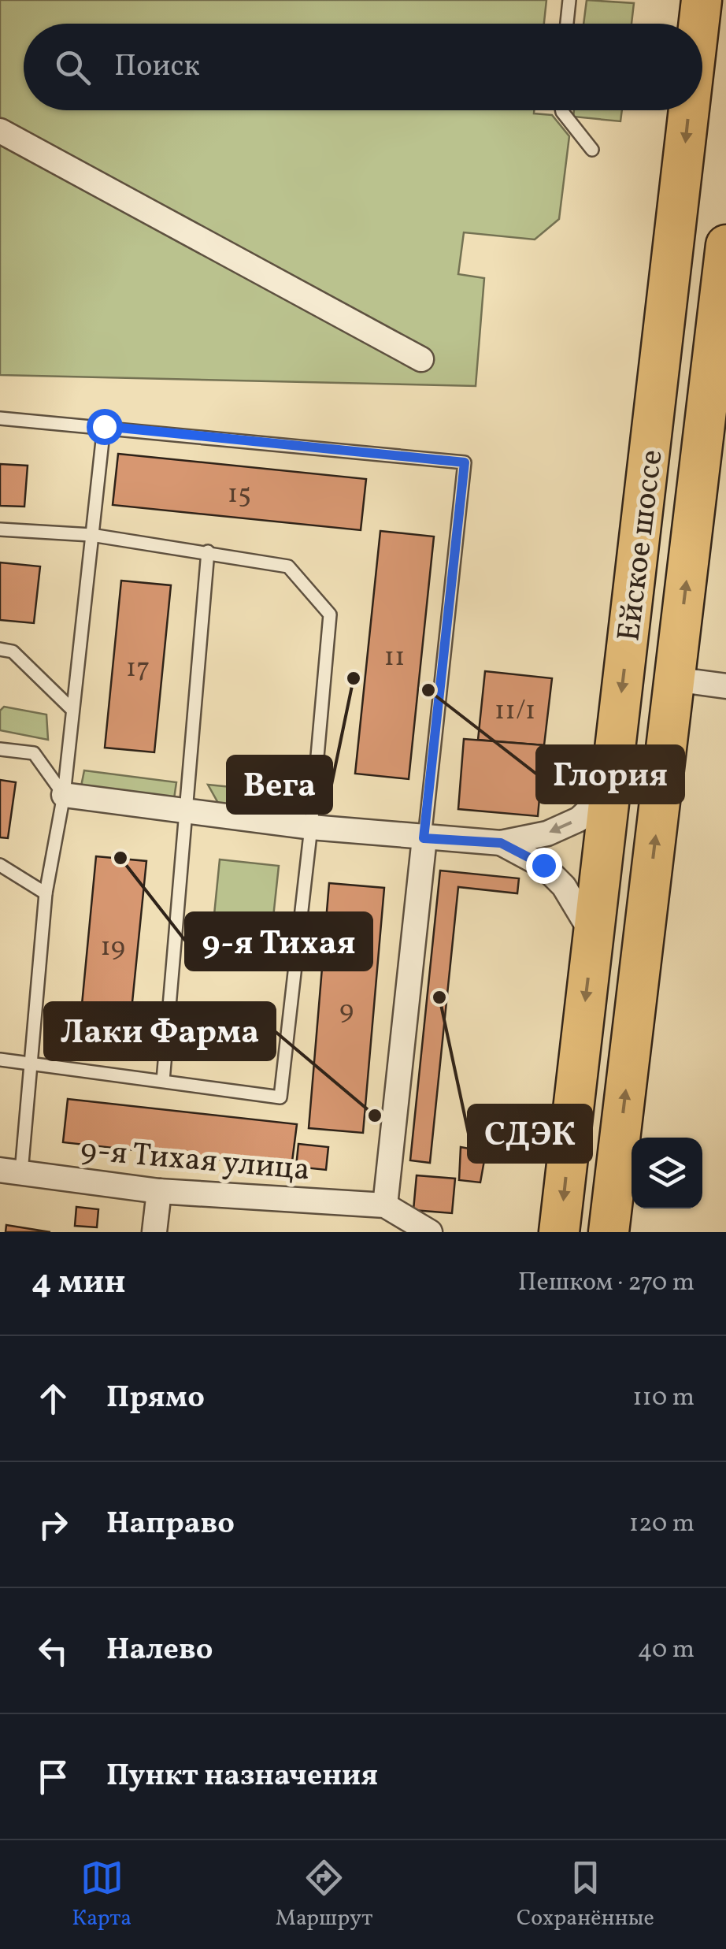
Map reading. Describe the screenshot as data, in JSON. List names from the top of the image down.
{
  "streets": {
    "main road": ["Ейское шоссе"],
    "street": ["9-я Тихая улица"]
  },
  "places": [
    "Вега",
    "Глория",
    "9-я Тихая",
    "СДЭК",
    "Лаки Фарма"
  ],
  "house_numbers": [
    "15",
    "11",
    "17",
    "11/1",
    "19",
    "9"
  ],
  "page": {
    "search": "Поиск",
    "heading": ["4 мин", "Пешком · 270 m"],
    "list": [
      ["Прямо", "110 m"],
      ["Направо", "120 m"],
      ["Налево", "40 m"],
      "Пункт назначения"
    ],
    "nav": ["Карта", "Маршрут", "Сохранённые"]
  }
}
